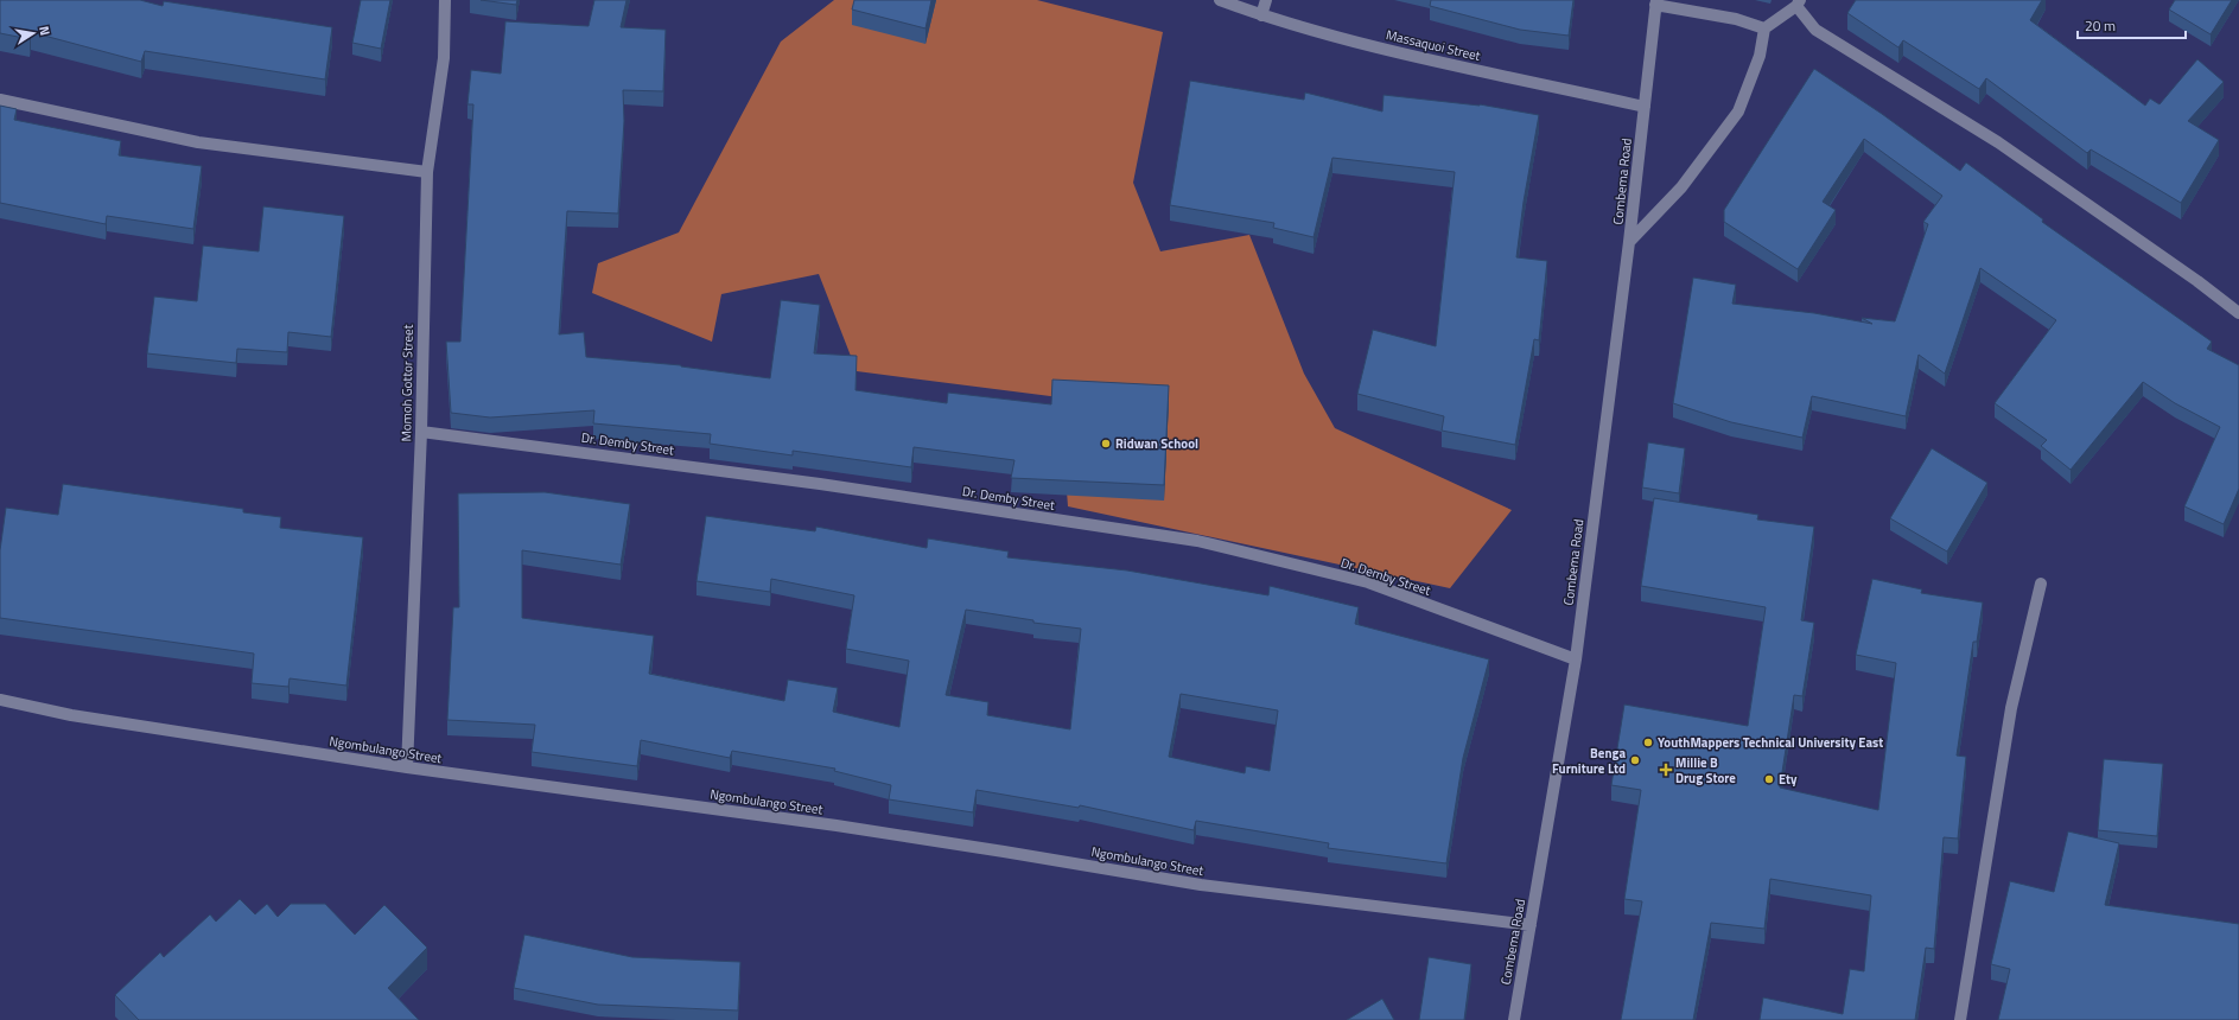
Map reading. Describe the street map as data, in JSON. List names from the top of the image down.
{
  "streets": {
    "street": [
      "Massaquoi Street",
      "Combema Road",
      "Momoh Gottor Street",
      "Dr. Demby Street",
      "Ngombulango Street"
    ]
  },
  "crossings": [
    ["Massaquoi Street", "Combema Road"],
    ["Combema Road", "Dr. Demby Street"],
    ["Combema Road", "Ngombulango Street"],
    ["Momoh Gottor Street", "Dr. Demby Street"],
    ["Momoh Gottor Street", "Ngombulango Street"]
  ],
  "places": {
    "other": [
      "Ridwan School",
      "YouthMappers Technical University East",
      "Benga Furniture Ltd",
      "Ety"
    ],
    "health": ["Millie B Drug Store"]
  },
  "scale_bar": "20 m",
  "north": "right"
}
